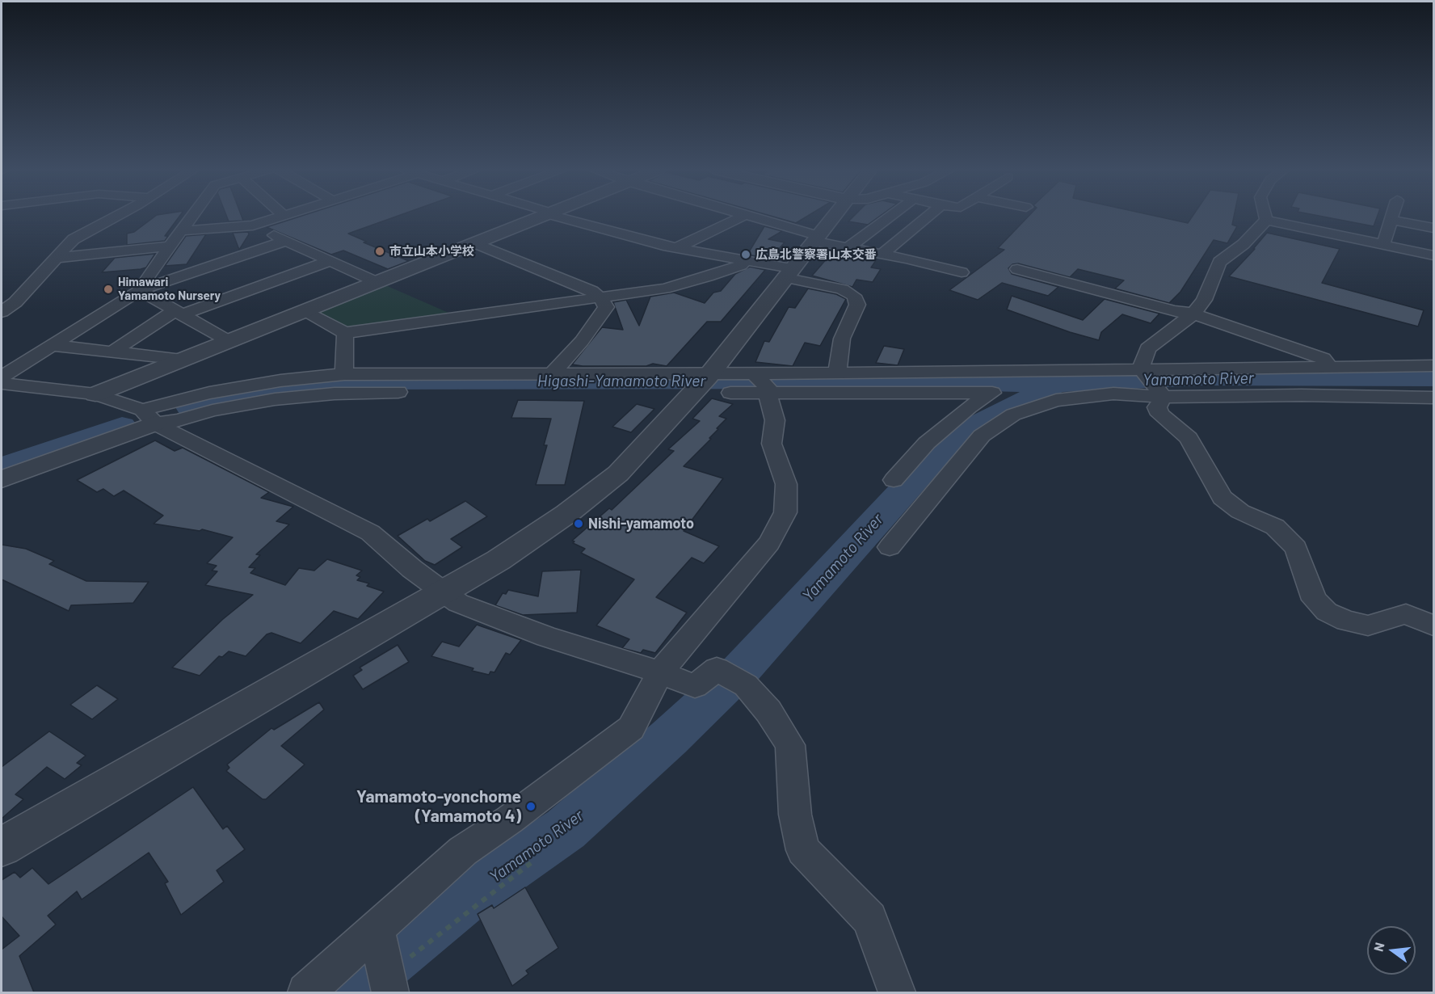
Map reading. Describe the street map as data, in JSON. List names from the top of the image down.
{
  "water": ["Yamamoto River", "Higashi-Yamamoto River"],
  "places": [
    "市立山本小学校",
    "広島北警察署山本交番",
    "Himawari Yamamoto Nursery",
    "Nishi-yamamoto",
    "Yamamoto-yonchome (Yamamoto 4)"
  ],
  "north": "left"
}
